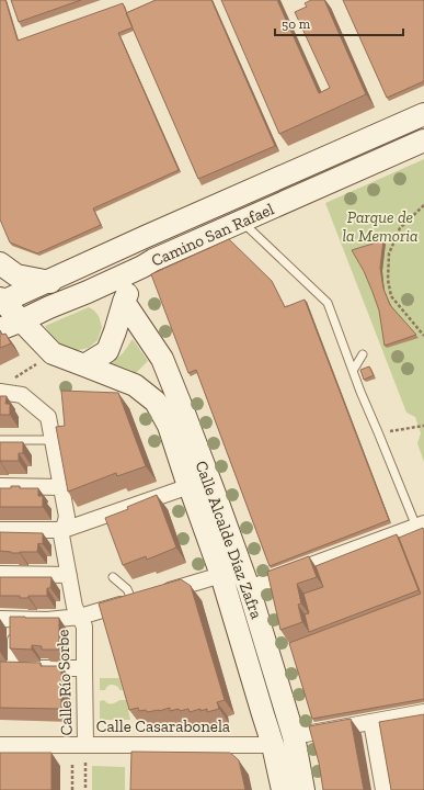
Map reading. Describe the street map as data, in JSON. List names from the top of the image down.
{
  "streets": {
    "main road": ["Camino San Rafael", "Calle Alcalde Díaz Zafra"],
    "street": ["Calle Río Sorbe", "Calle Casarabonela"]
  },
  "crossings": [
    ["Camino San Rafael", "Calle Alcalde Díaz Zafra"],
    ["Calle Alcalde Díaz Zafra", "Calle Casarabonela"],
    ["Calle Río Sorbe", "Calle Casarabonela"]
  ],
  "parks": ["Parque de la Memoria"],
  "scale_bar": "50 m"
}
